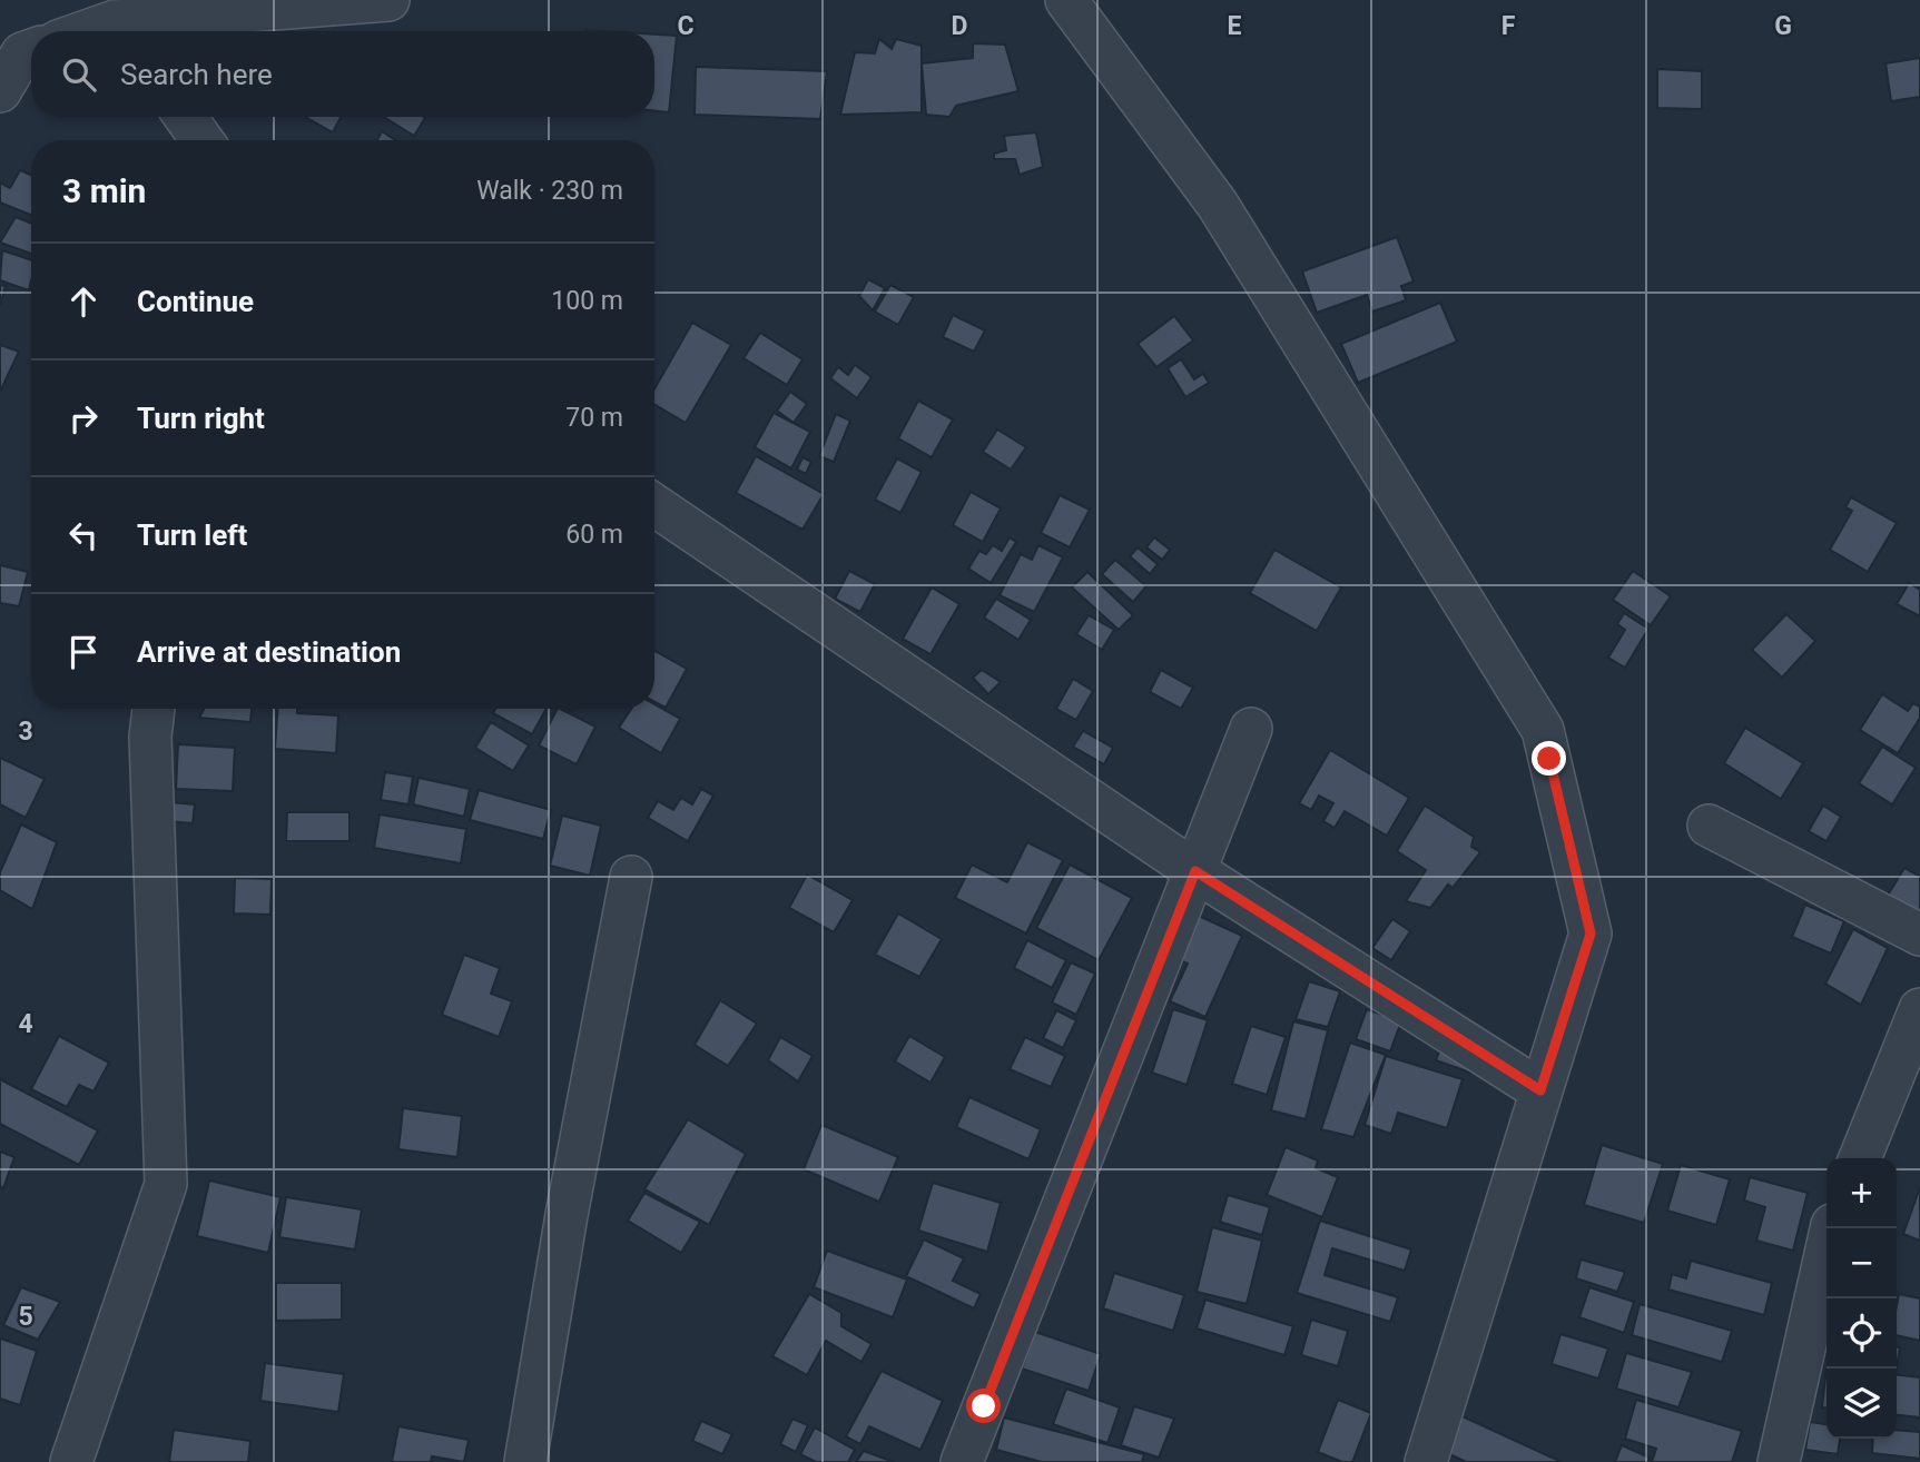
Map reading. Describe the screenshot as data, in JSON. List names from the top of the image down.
{
  "page": {
    "search": "Search here",
    "heading": ["3 min", "Walk · 230 m"],
    "list": [
      ["Continue", "100 m"],
      ["Turn right", "70 m"],
      ["Turn left", "60 m"],
      "Arrive at destination"
    ],
    "map_buttons": ["+", "−"]
  },
  "grid": {
    "columns": [
      "C",
      "D",
      "E",
      "F",
      "G"
    ],
    "rows": ["3", "4", "5"]
  }
}
